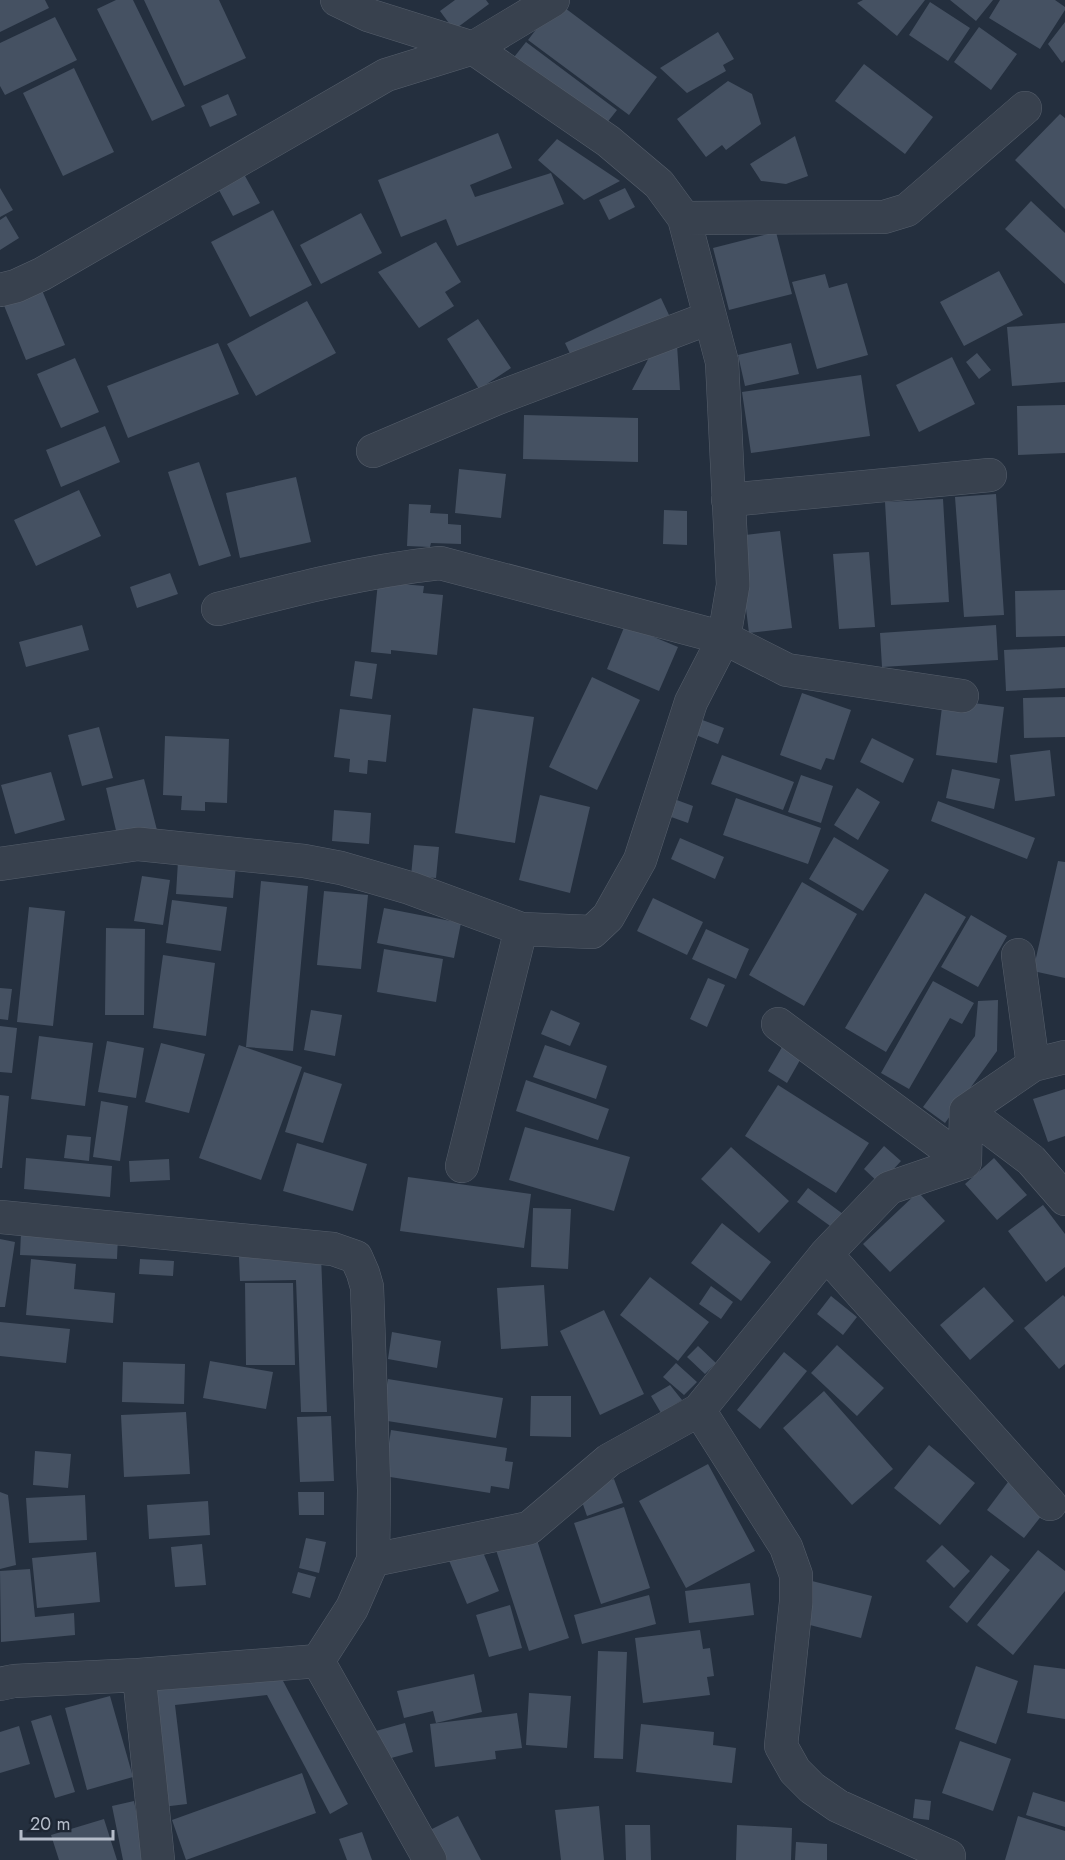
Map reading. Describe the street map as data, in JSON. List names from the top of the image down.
{
  "scale_bar": "20 m"
}
